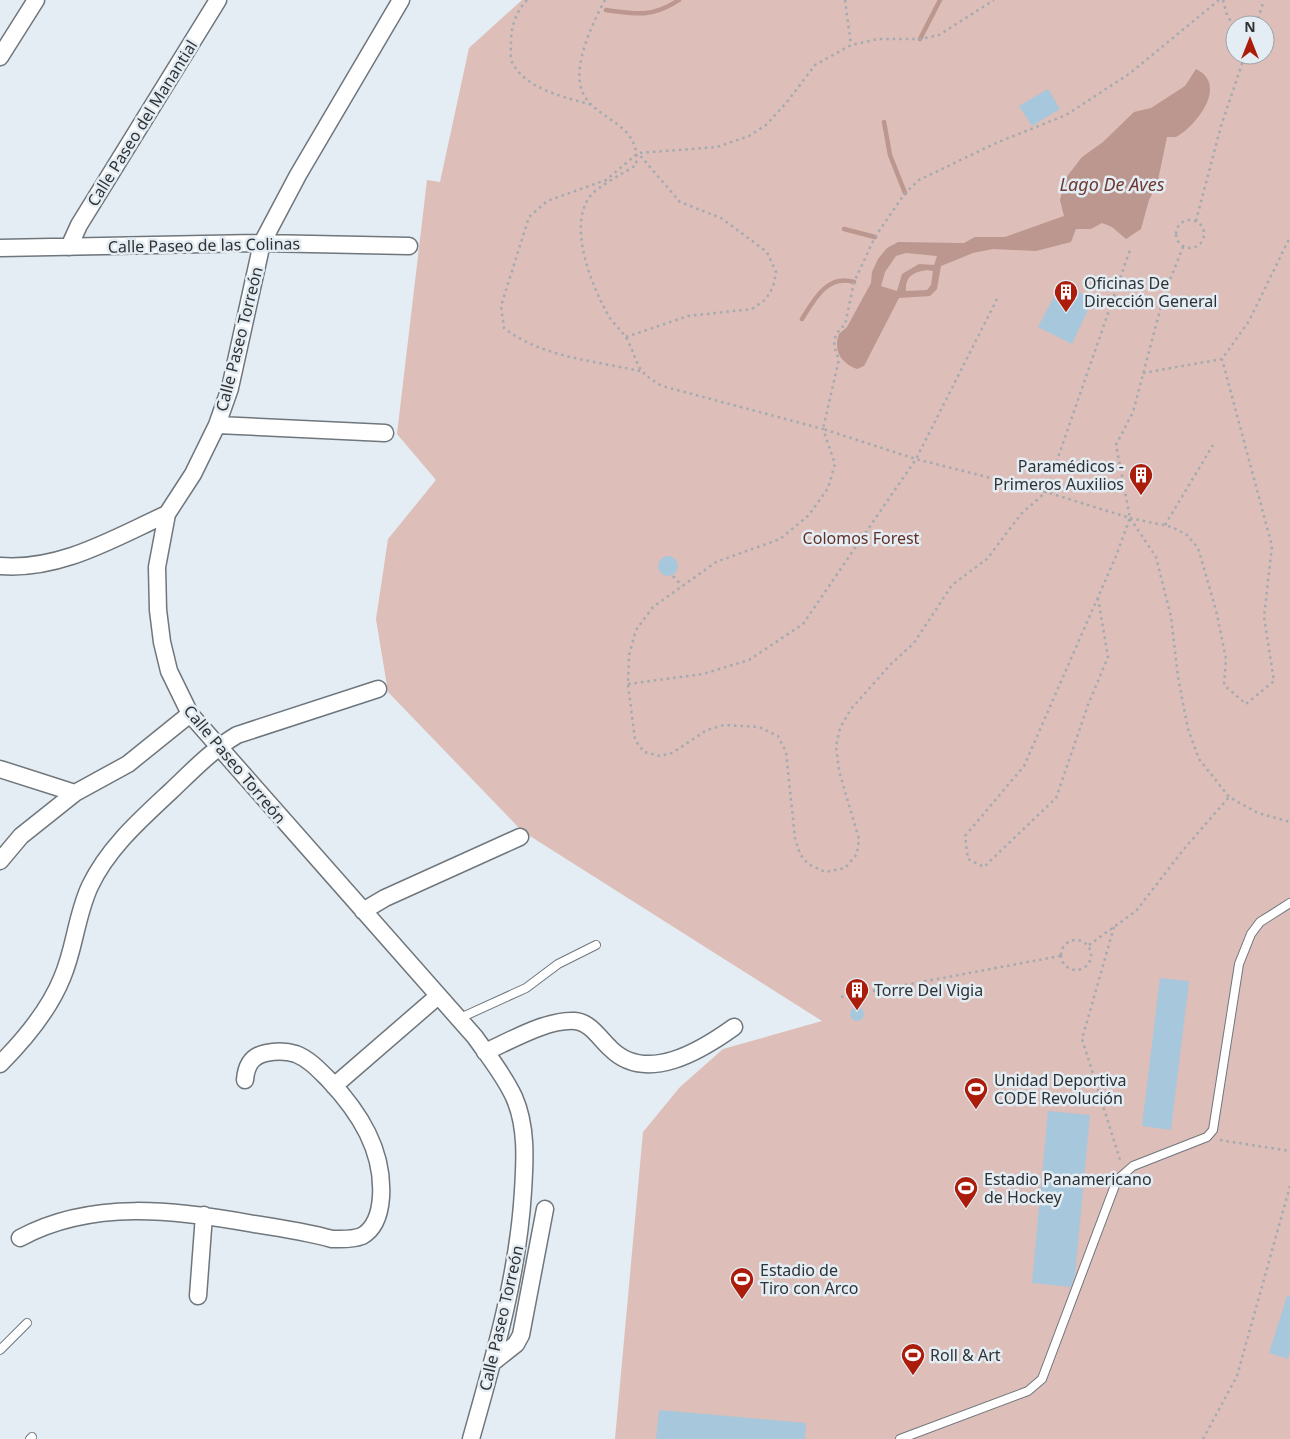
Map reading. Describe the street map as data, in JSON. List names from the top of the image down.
{
  "streets": {
    "street": ["Calle Paseo del Manantial", "Calle Paseo de las Colinas", "Calle Paseo Torreón"]
  },
  "crossings": [
    ["Calle Paseo del Manantial", "Calle Paseo de las Colinas"],
    ["Calle Paseo de las Colinas", "Calle Paseo Torreón"]
  ],
  "water": ["Lago De Aves"],
  "parks": ["Colomos Forest"],
  "places": {
    "building": ["Oficinas De Dirección General", "Paramédicos - Primeros Auxilios", "Torre Del Vigia"],
    "sports": [
      "Unidad Deportiva CODE Revolución",
      "Estadio Panamericano de Hockey",
      "Estadio de Tiro con Arco",
      "Roll & Art"
    ]
  },
  "north": "top"
}
